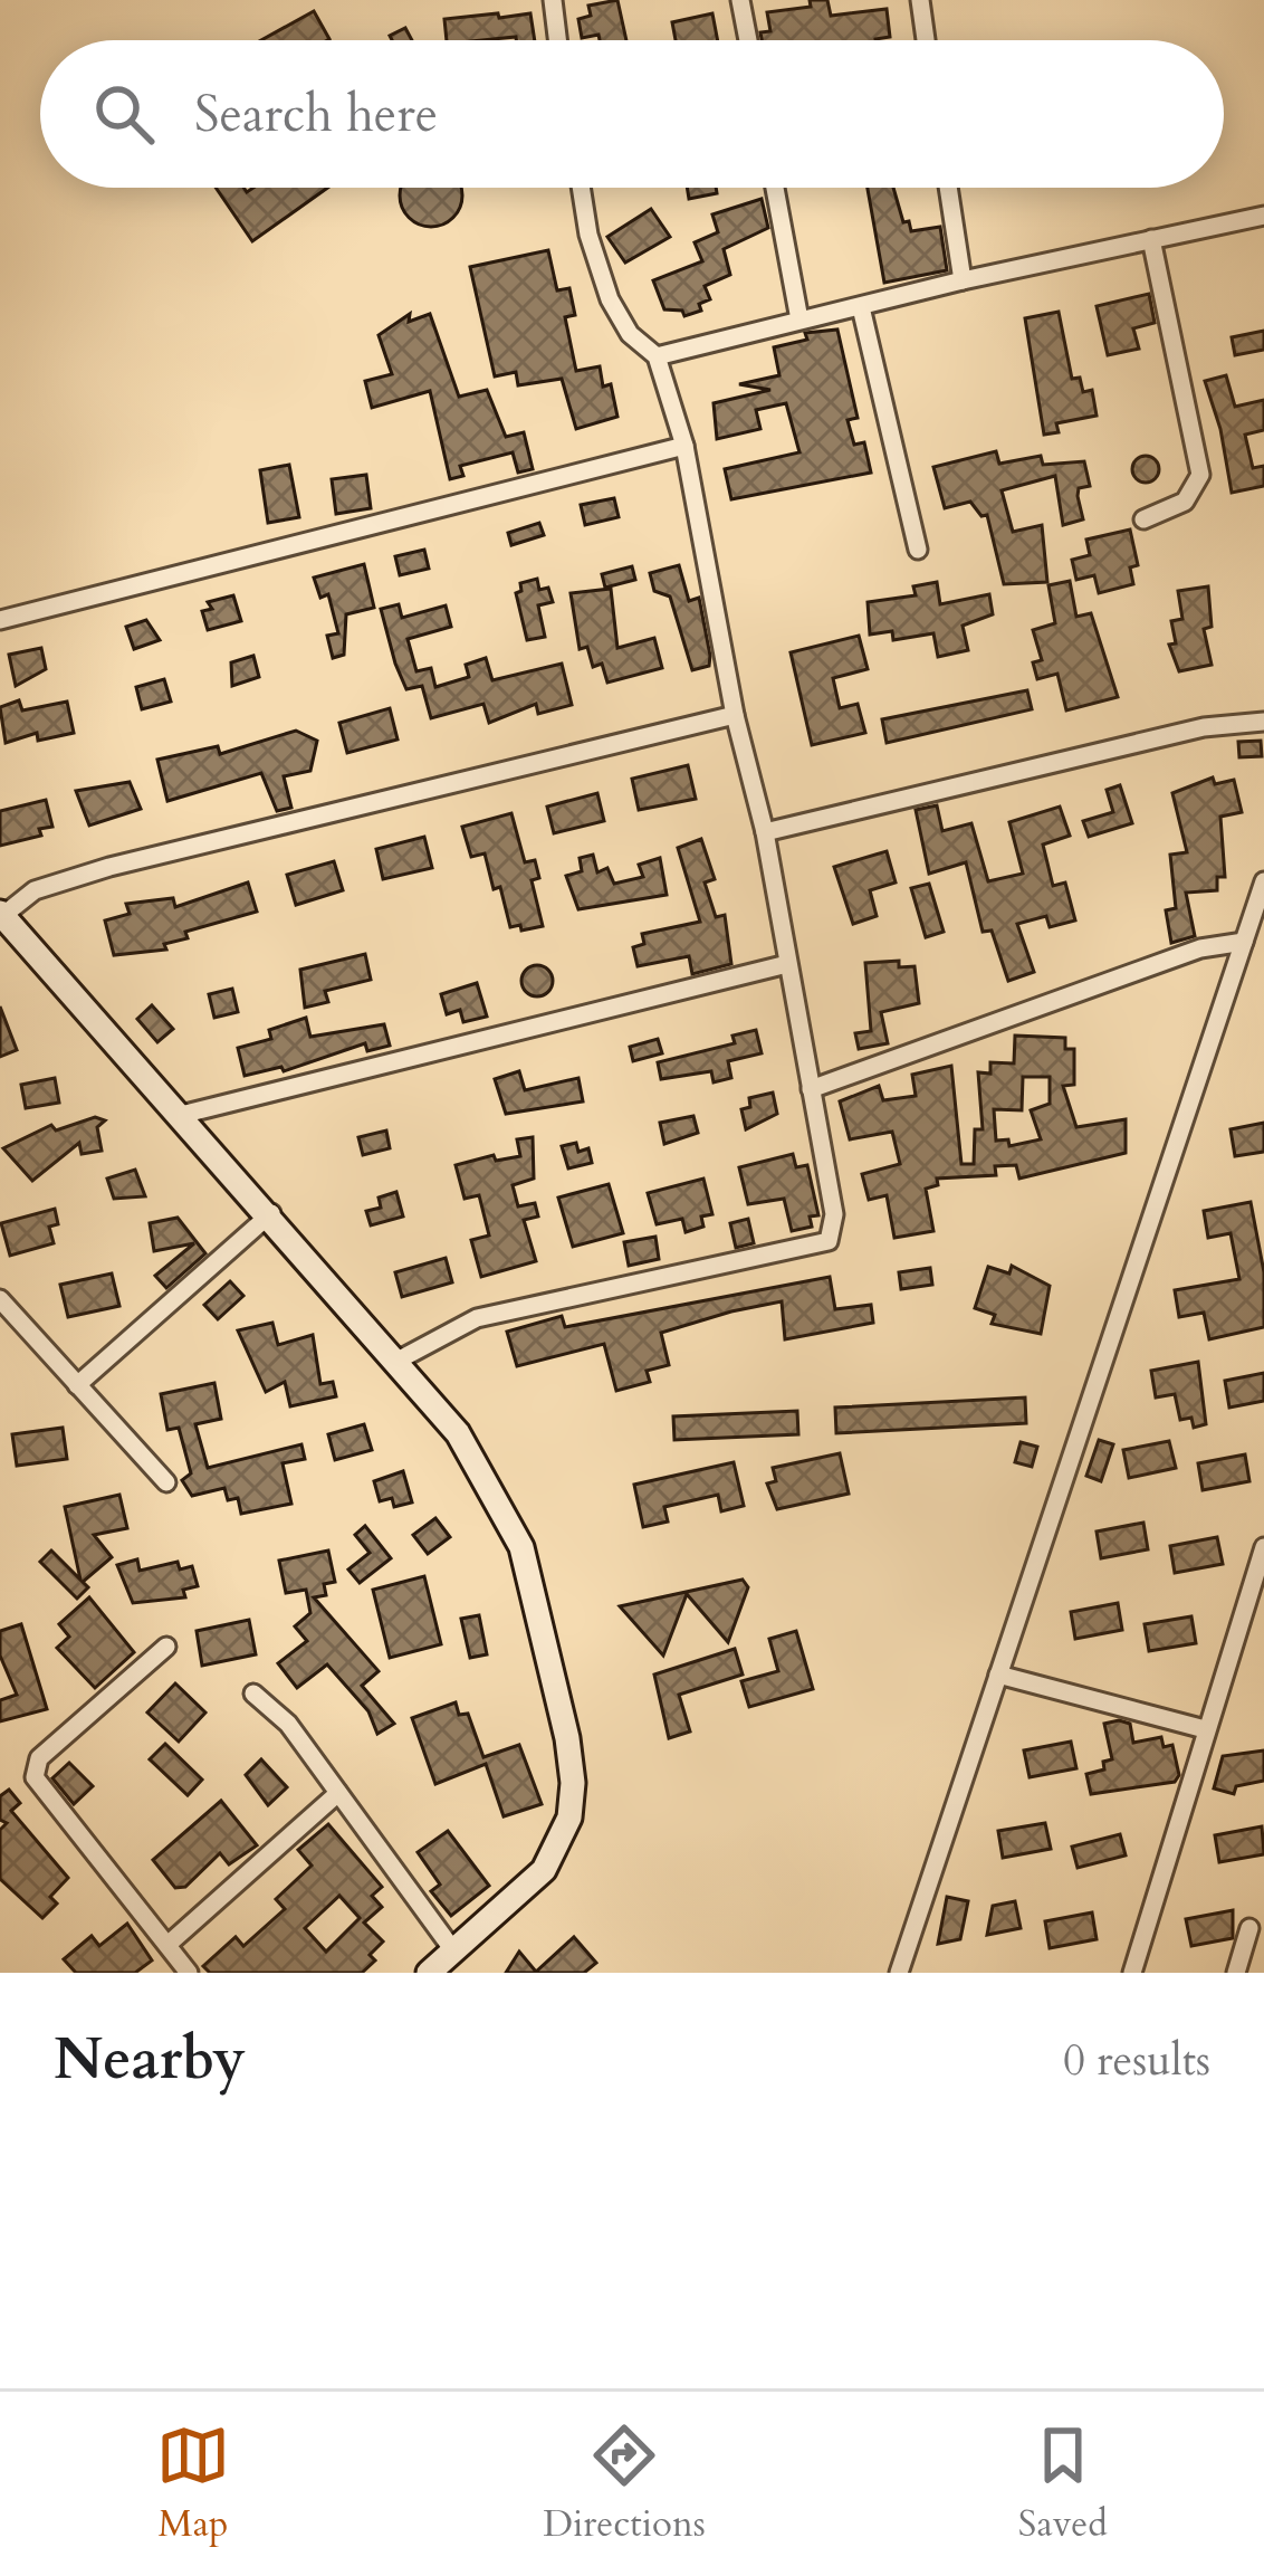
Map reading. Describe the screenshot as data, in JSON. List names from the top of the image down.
{
  "page": {
    "search": "Search here",
    "heading": ["Nearby", "0 results"],
    "nav": ["Map", "Directions", "Saved"]
  }
}
